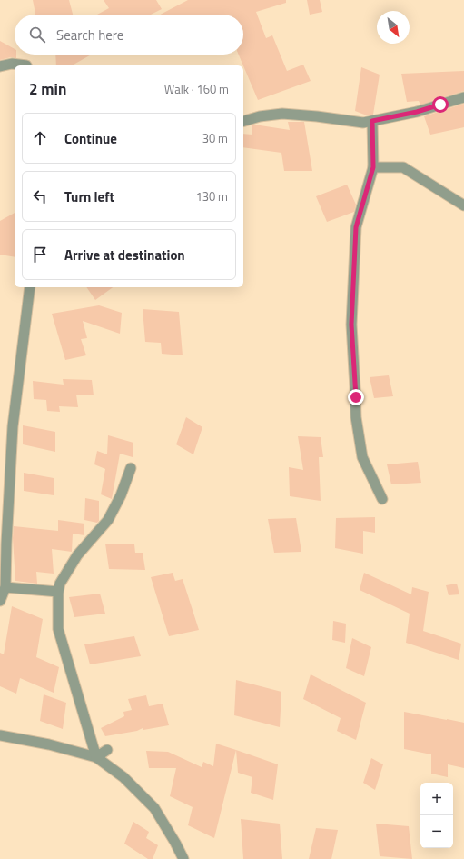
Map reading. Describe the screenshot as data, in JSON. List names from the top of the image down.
{
  "north": "bottom right",
  "page": {
    "search": "Search here",
    "heading": ["2 min", "Walk · 160 m"],
    "list": [
      ["Continue", "30 m"],
      ["Turn left", "130 m"],
      "Arrive at destination"
    ],
    "map_buttons": ["+", "−"]
  }
}
